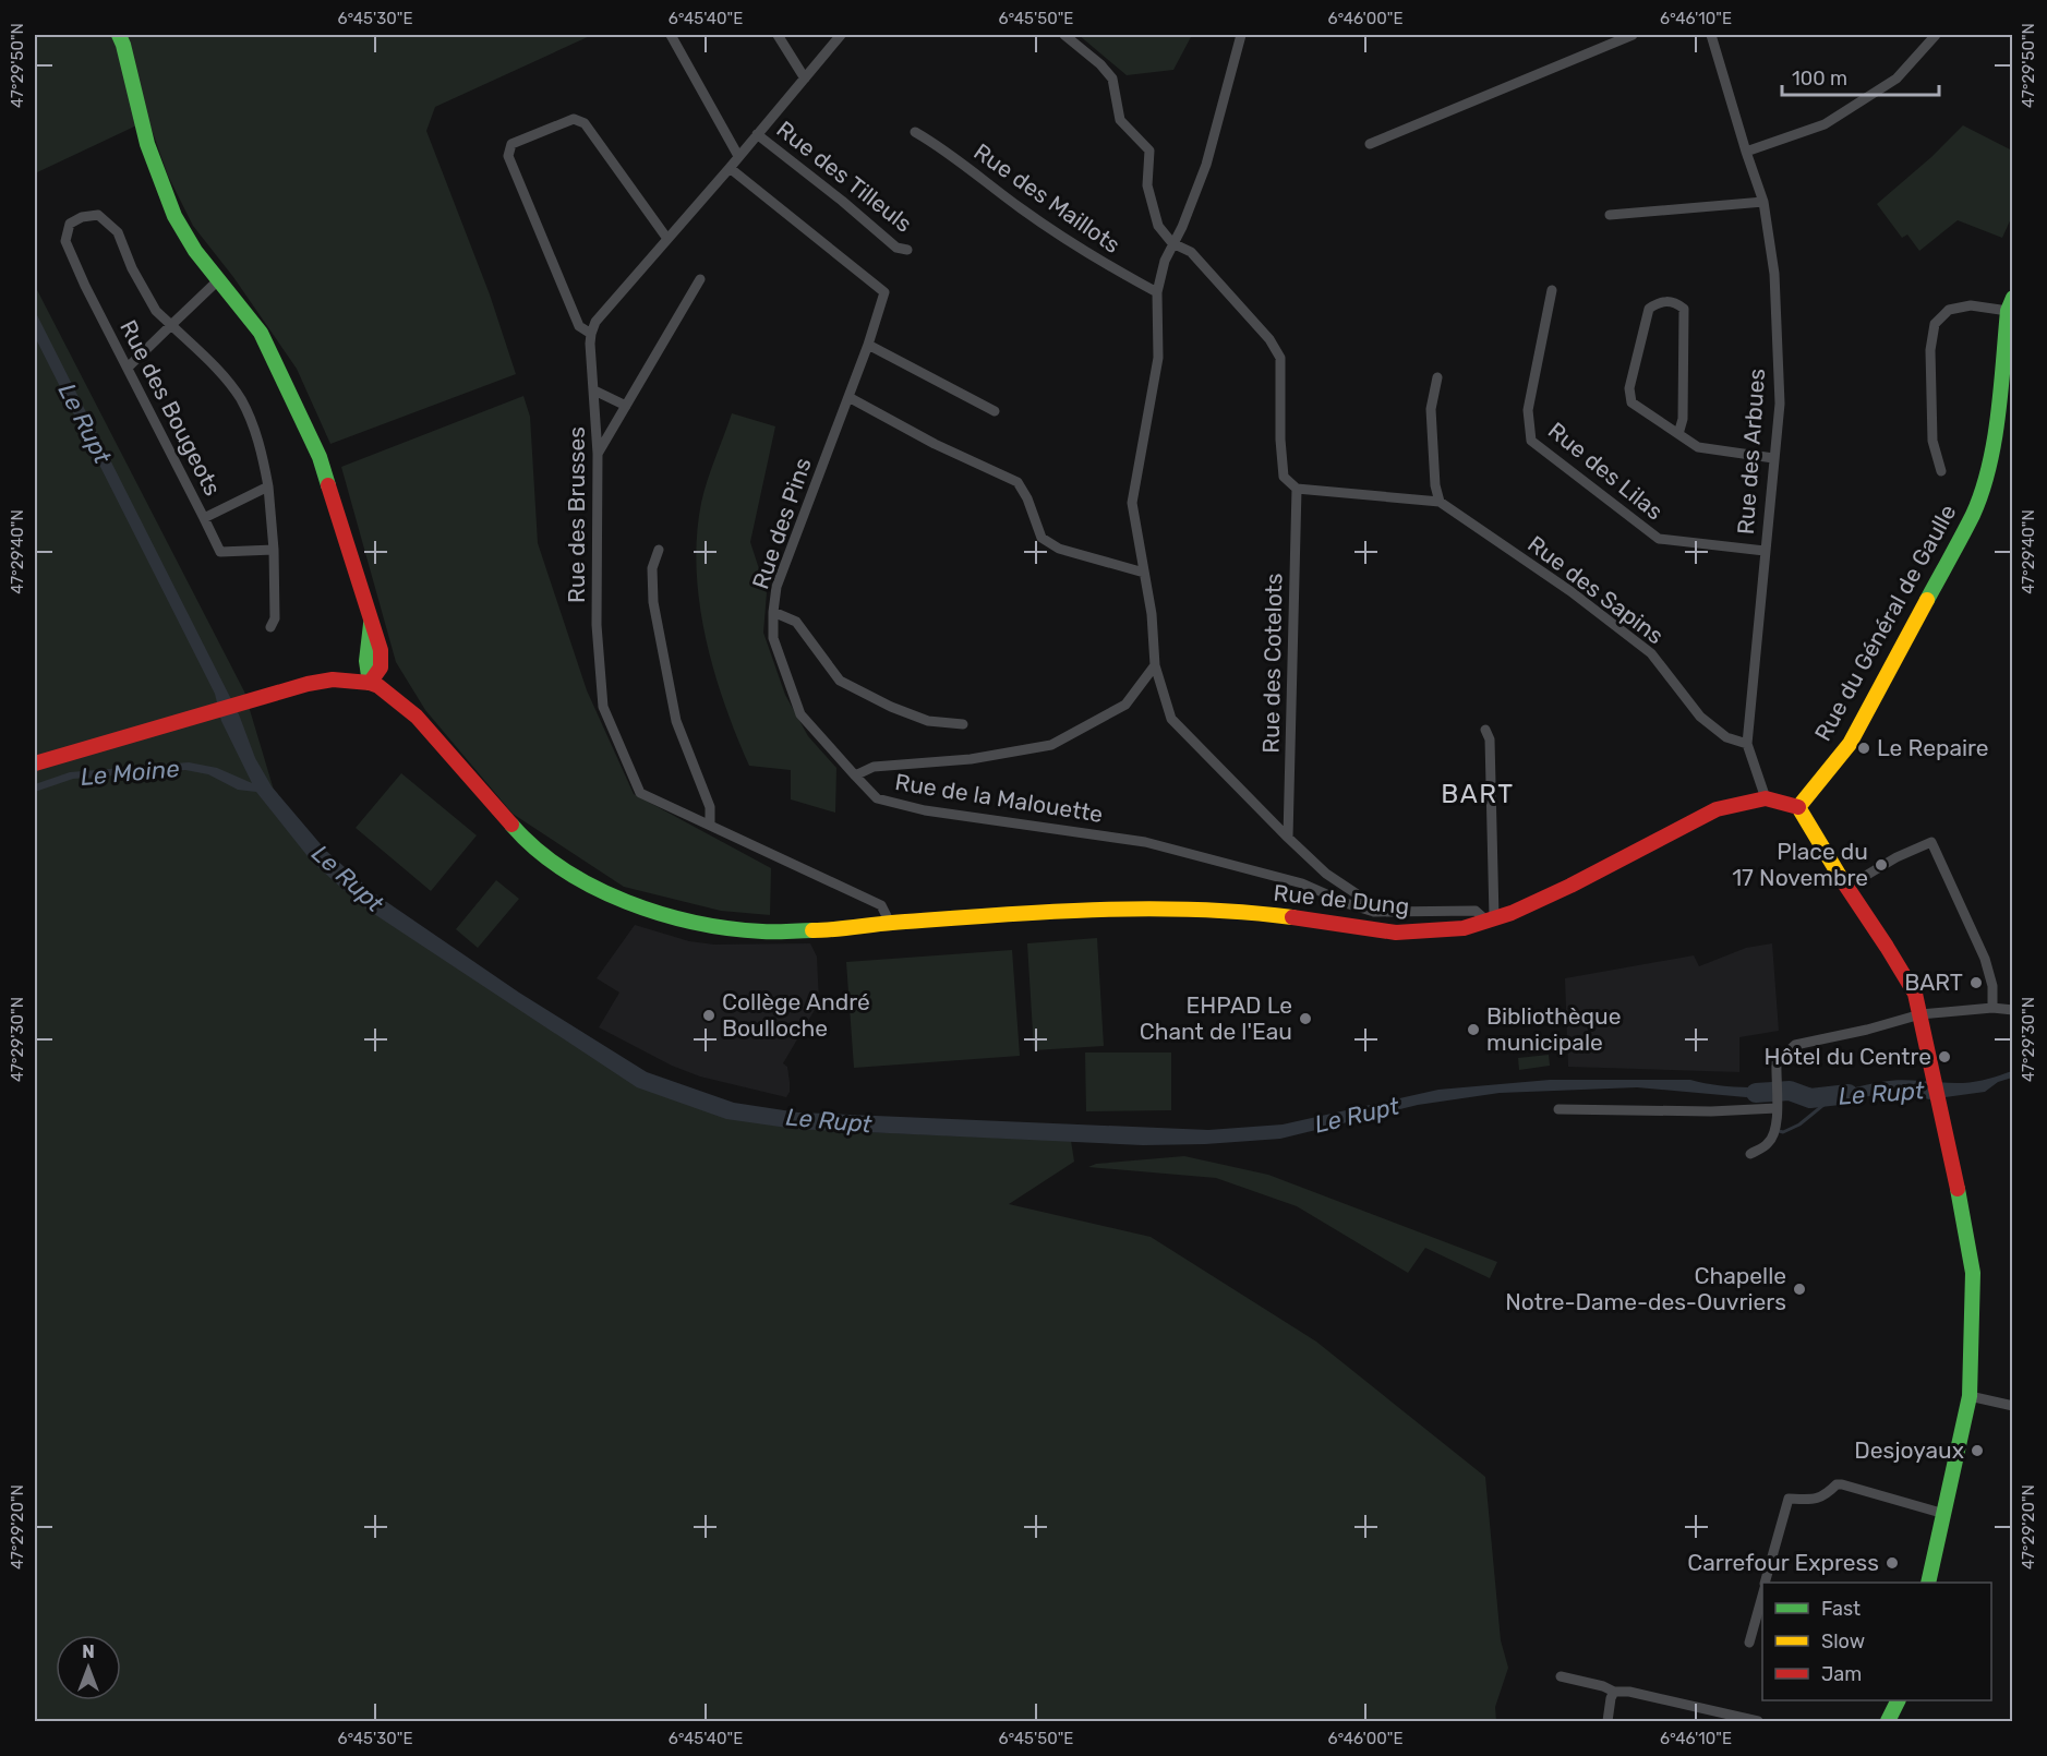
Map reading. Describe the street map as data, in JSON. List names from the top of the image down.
{
  "streets": {
    "main road": ["Rue du Général de Gaulle", "Rue de Dung"],
    "street": [
      "Rue des Tilleuls",
      "Rue des Maillots",
      "Rue des Bougeots",
      "Rue des Arbues",
      "Rue des Lilas",
      "Rue des Brusses",
      "Rue des Pins",
      "Rue des Sapins",
      "Rue des Cotelots",
      "Rue de la Malouette"
    ]
  },
  "crossings": [
    ["Rue des Arbues", "Rue des Lilas"],
    ["Rue des Arbues", "Rue des Sapins"],
    ["Rue des Arbues", "Rue de Dung"],
    ["Rue des Brusses", "Rue de Dung"],
    ["Rue des Pins", "Rue de la Malouette"],
    ["Rue des Sapins", "Rue des Cotelots"],
    ["Rue du Général de Gaulle", "Rue de Dung"],
    ["Rue de la Malouette", "Rue de Dung"]
  ],
  "districts": ["BART"],
  "water": ["Le Rupt", "Le Moine"],
  "places": [
    "Le Repaire",
    "Place du 17 Novembre",
    "BART",
    "Collège André Boulloche",
    "EHPAD Le Chant de l'Eau",
    "Bibliothèque municipale",
    "Hôtel du Centre",
    "Chapelle Notre-Dame-des-Ouvriers",
    "Desjoyaux",
    "Carrefour Express"
  ],
  "legend": ["Fast", "Slow", "Jam"],
  "scale_bar": "100 m",
  "north": "top",
  "coordinates": [
    "6°45'30\"E",
    "6°45'40\"E",
    "6°45'50\"E",
    "6°46'00\"E",
    "6°46'10\"E",
    "47°29'50\"N",
    "47°29'40\"N",
    "47°29'30\"N",
    "47°29'20\"N"
  ]
}
